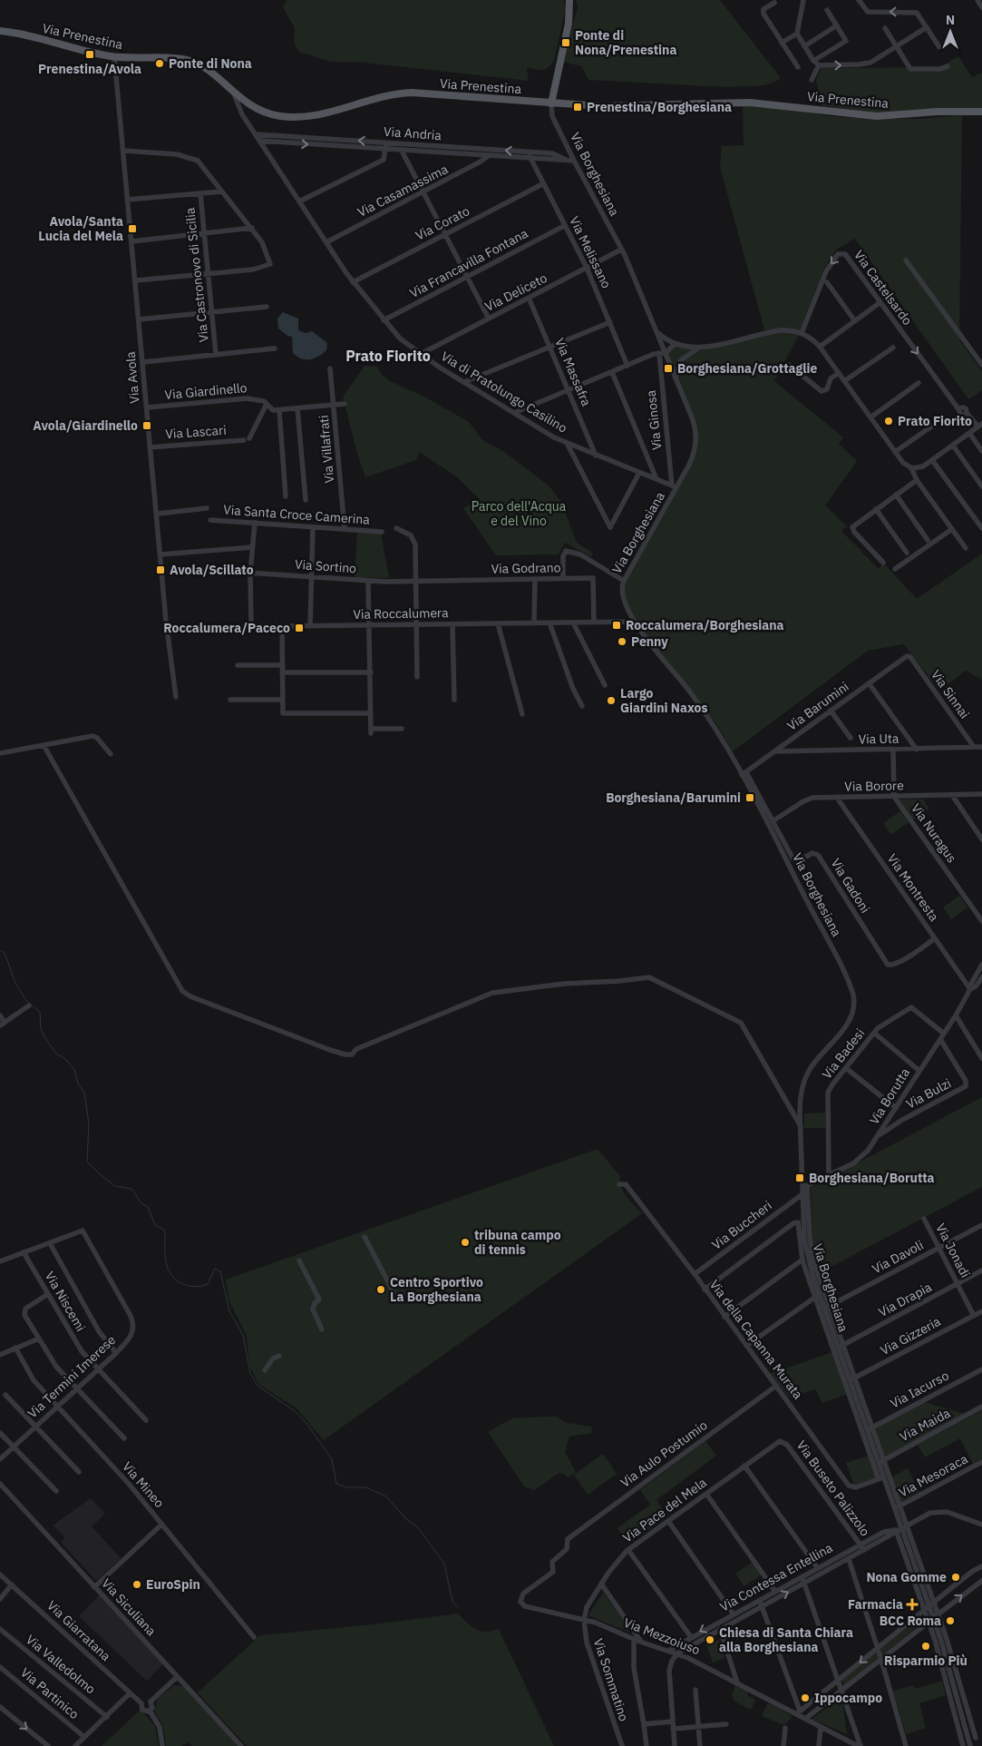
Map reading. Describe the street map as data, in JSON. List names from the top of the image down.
{
  "streets": {
    "main road": ["Via Prenestina"],
    "street": [
      "Via Andria",
      "Via Borghesiana",
      "Via Casamassima",
      "Via Corato",
      "Via Melissano",
      "Via Francavilla Fontana",
      "Via Castronovo di Sicilia",
      "Via Castelsardo",
      "Via Deliceto",
      "Via Massafra",
      "Via Avola",
      "Via Giardinello",
      "Via di Pratolungo Casilino",
      "Via Ginosa",
      "Via Lascari",
      "Via Villafrati",
      "Via Santa Croce Camerina",
      "Via Sortino",
      "Via Godrano",
      "Via Roccalumera",
      "Via Sinnai",
      "Via Barumini",
      "Via Uta",
      "Via Borore",
      "Via Nuragus",
      "Via Gadoni",
      "Via Montresta",
      "Via Badesi",
      "Via Bulzi",
      "Via Borutta",
      "Via Buccheri",
      "Via Jonadi",
      "Via Davoli",
      "Via Drapia",
      "Via Niscemi",
      "Via Gizzeria",
      "Via della Capanna Murata",
      "Via Termini Imerese",
      "Via Iacurso",
      "Via Maida",
      "Via Aulo Postumio",
      "Via Mesoraca",
      "Via Mineo",
      "Via Buseto Palizzolo",
      "Via Pace del Mela",
      "Via Contessa Entellina",
      "Via Siculiana",
      "Via Giarratana",
      "Via Mezzoiuso",
      "Via Valledolmo",
      "Via Sommatino",
      "Via Partinico"
    ]
  },
  "crossings": [
    ["Via Prenestina", "Via Borghesiana"],
    ["Via Prenestina", "Via Avola"],
    ["Via Prenestina", "Via di Pratolungo Casilino"],
    ["Via Andria", "Via Borghesiana"],
    ["Via Andria", "Via Casamassima"],
    ["Via Andria", "Via Melissano"],
    ["Via Andria", "Via di Pratolungo Casilino"],
    ["Via Borghesiana", "Via Deliceto"],
    ["Via Borghesiana", "Via di Pratolungo Casilino"],
    ["Via Borghesiana", "Via Ginosa"],
    ["Via Borghesiana", "Via Roccalumera"],
    ["Via Borghesiana", "Via Barumini"],
    ["Via Borghesiana", "Via Gadoni"],
    ["Via Borghesiana", "Via Borutta"],
    ["Via Borghesiana", "Via Buccheri"],
    ["Via Borghesiana", "Via Davoli"],
    ["Via Borghesiana", "Via Drapia"],
    ["Via Borghesiana", "Via Gizzeria"],
    ["Via Borghesiana", "Via della Capanna Murata"],
    ["Via Borghesiana", "Via Iacurso"],
    ["Via Borghesiana", "Via Maida"],
    ["Via Borghesiana", "Via Mesoraca"],
    ["Via Borghesiana", "Via Contessa Entellina"],
    ["Via Casamassima", "Via di Pratolungo Casilino"],
    ["Via Corato", "Via Melissano"],
    ["Via Corato", "Via di Pratolungo Casilino"],
    ["Via Melissano", "Via Francavilla Fontana"],
    ["Via Melissano", "Via Deliceto"],
    ["Via Francavilla Fontana", "Via di Pratolungo Casilino"],
    ["Via Deliceto", "Via Massafra"],
    ["Via Deliceto", "Via di Pratolungo Casilino"],
    ["Via Massafra", "Via di Pratolungo Casilino"],
    ["Via Avola", "Via Giardinello"],
    ["Via Avola", "Via Lascari"],
    ["Via Avola", "Via Santa Croce Camerina"],
    ["Via Avola", "Via Roccalumera"],
    ["Via Giardinello", "Via Lascari"],
    ["Via di Pratolungo Casilino", "Via Ginosa"],
    ["Via Villafrati", "Via Santa Croce Camerina"],
    ["Via Sortino", "Via Godrano"],
    ["Via Godrano", "Via Roccalumera"],
    ["Via Sinnai", "Via Barumini"],
    ["Via Sinnai", "Via Uta"],
    ["Via Barumini", "Via Uta"],
    ["Via Barumini", "Via Gadoni"],
    ["Via Borore", "Via Nuragus"],
    ["Via Borore", "Via Gadoni"],
    ["Via Borore", "Via Montresta"],
    ["Via Gadoni", "Via Montresta"],
    ["Via Montresta", "Via Borutta"],
    ["Via Badesi", "Via Borutta"],
    ["Via Bulzi", "Via Borutta"],
    ["Via Borutta", "Via Buccheri"],
    ["Via Buccheri", "Via della Capanna Murata"],
    ["Via Jonadi", "Via Davoli"],
    ["Via Jonadi", "Via Drapia"],
    ["Via Jonadi", "Via Gizzeria"],
    ["Via Niscemi", "Via Termini Imerese"],
    ["Via della Capanna Murata", "Via Aulo Postumio"],
    ["Via Termini Imerese", "Via Mineo"],
    ["Via Aulo Postumio", "Via Mezzoiuso"],
    ["Via Buseto Palizzolo", "Via Pace del Mela"],
    ["Via Buseto Palizzolo", "Via Contessa Entellina"],
    ["Via Pace del Mela", "Via Mezzoiuso"],
    ["Via Pace del Mela", "Via Sommatino"],
    ["Via Contessa Entellina", "Via Mezzoiuso"],
    ["Via Mezzoiuso", "Via Sommatino"]
  ],
  "districts": ["Prato Fiorito"],
  "parks": ["Parco dell'Acqua e del Vino"],
  "places": {
    "transit": [
      "Ponte di Nona/Prenestina",
      "Prenestina/Avola",
      "Prenestina/Borghesiana",
      "Avola/Santa Lucia del Mela",
      "Borghesiana/Grottaglie",
      "Avola/Giardinello",
      "Avola/Scillato",
      "Roccalumera/Borghesiana",
      "Roccalumera/Paceco",
      "Borghesiana/Barumini",
      "Borghesiana/Borutta"
    ],
    "other": [
      "Ponte di Nona",
      "Prato Fiorito",
      "Penny",
      "Largo Giardini Naxos",
      "tribuna campo di tennis",
      "Centro Sportivo La Borghesiana",
      "Nona Gomme",
      "EuroSpin",
      "BCC Roma",
      "Chiesa di Santa Chiara alla Borghesiana",
      "Risparmio Più",
      "Ippocampo"
    ],
    "health": ["Farmacia"]
  },
  "north": "top"
}
